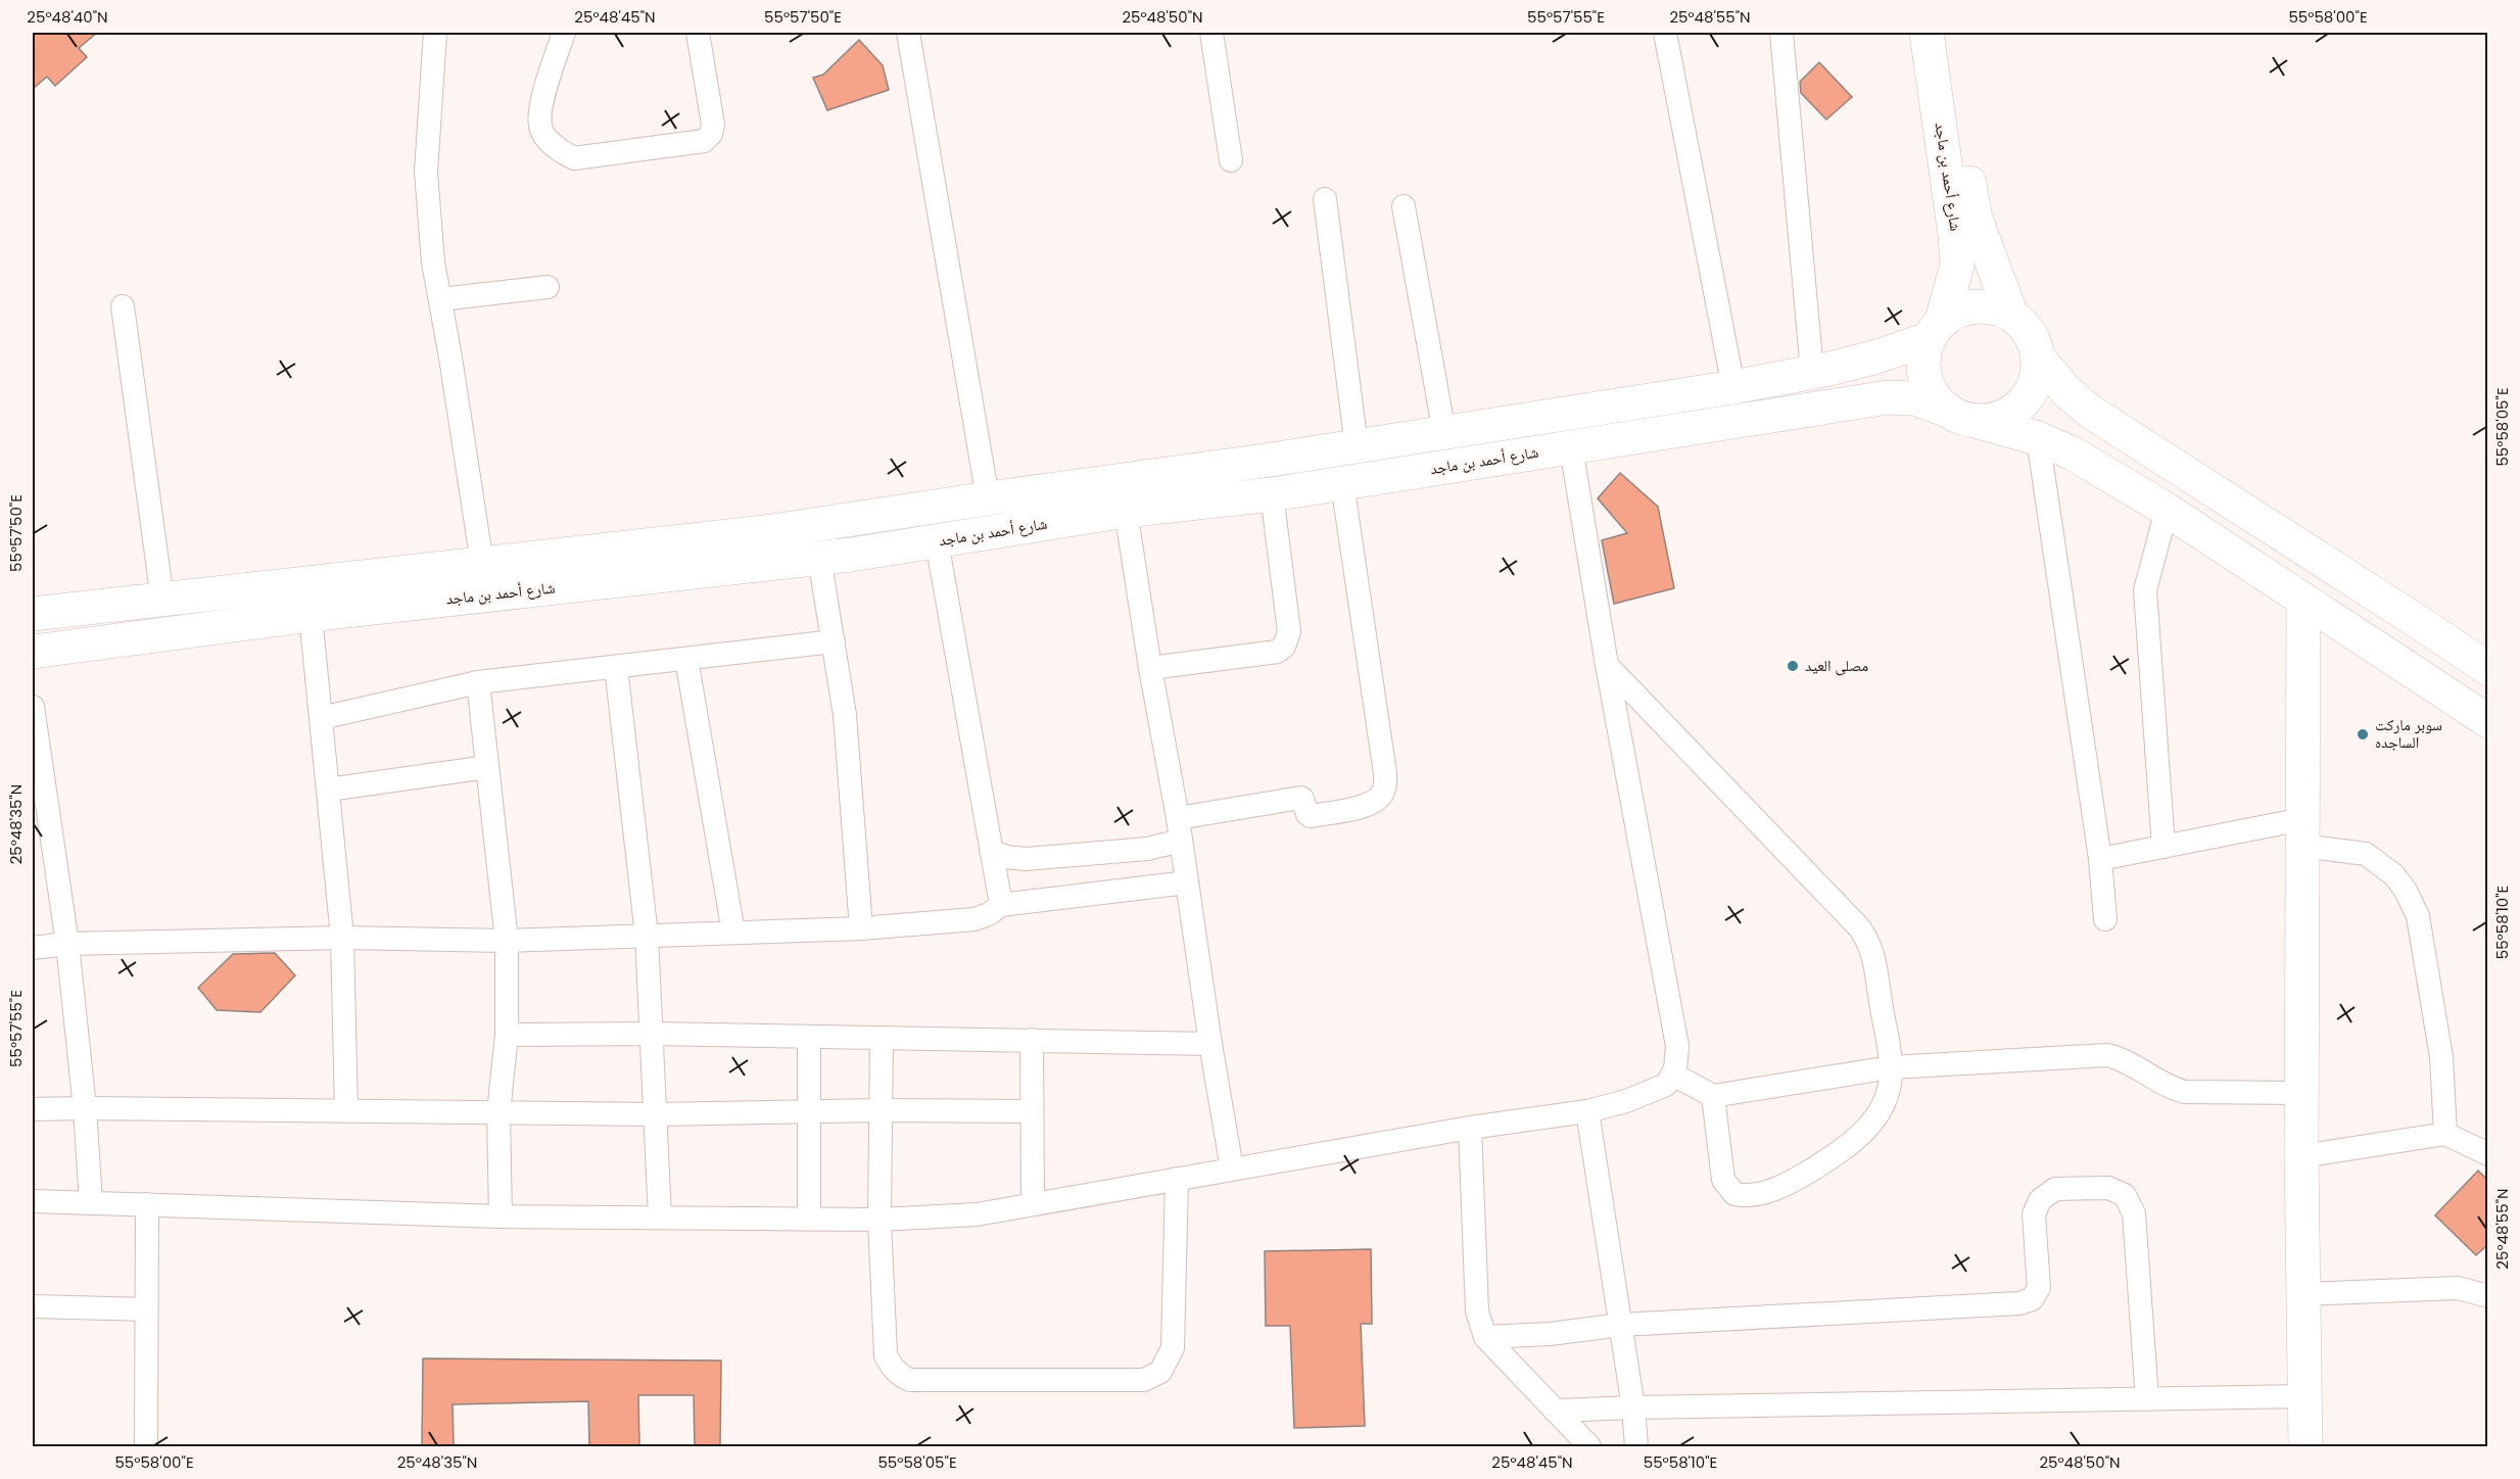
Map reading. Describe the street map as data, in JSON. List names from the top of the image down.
{
  "streets": {
    "main road": ["شارع أحمد بن ماجد"]
  },
  "places": ["مصلى العيد", "سوبر ماركت الساجده"],
  "coordinates": [
    "25°48'40\"N",
    "25°48'45\"N",
    "55°57'50\"E",
    "25°48'50\"N",
    "55°57'55\"E",
    "25°48'55\"N",
    "55°58'00\"E",
    "55°58'05\"E",
    "25°48'35\"N",
    "55°58'10\"E"
  ]
}
